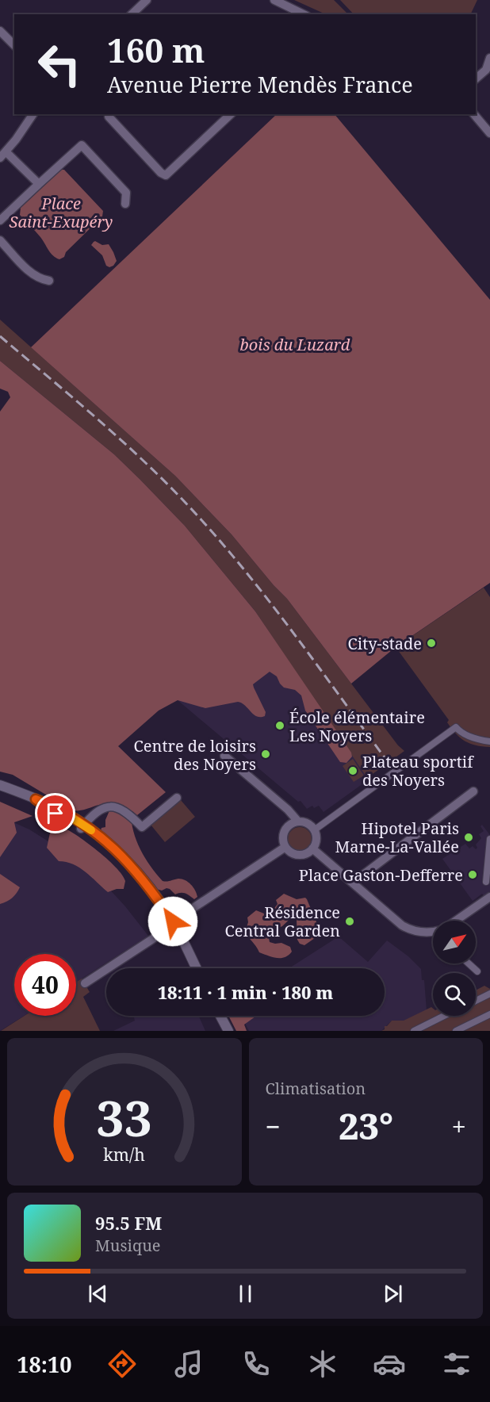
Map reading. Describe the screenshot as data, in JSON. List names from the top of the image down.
{
  "parks": ["Place Saint-Exupéry", "bois du Luzard"],
  "places": [
    "City-stade",
    "École élémentaire Les Noyers",
    "Centre de loisirs des Noyers",
    "Plateau sportif des Noyers",
    "Hipotel Paris Marne-La-Vallée",
    "Place Gaston-Defferre",
    "Résidence Central Garden"
  ],
  "north": "top right",
  "page": {
    "turn": ["160 m", "Avenue Pierre Mendès France"],
    "limit": "40",
    "trip": "18:11 · 1 min · 180 m",
    "tile": "Climatisation",
    "heat": ["−", "23°", "+"],
    "song": ["95.5 FM", "Musique"],
    "tabs": "18:10",
    "gauge": ["33", "km/h"]
  }
}
